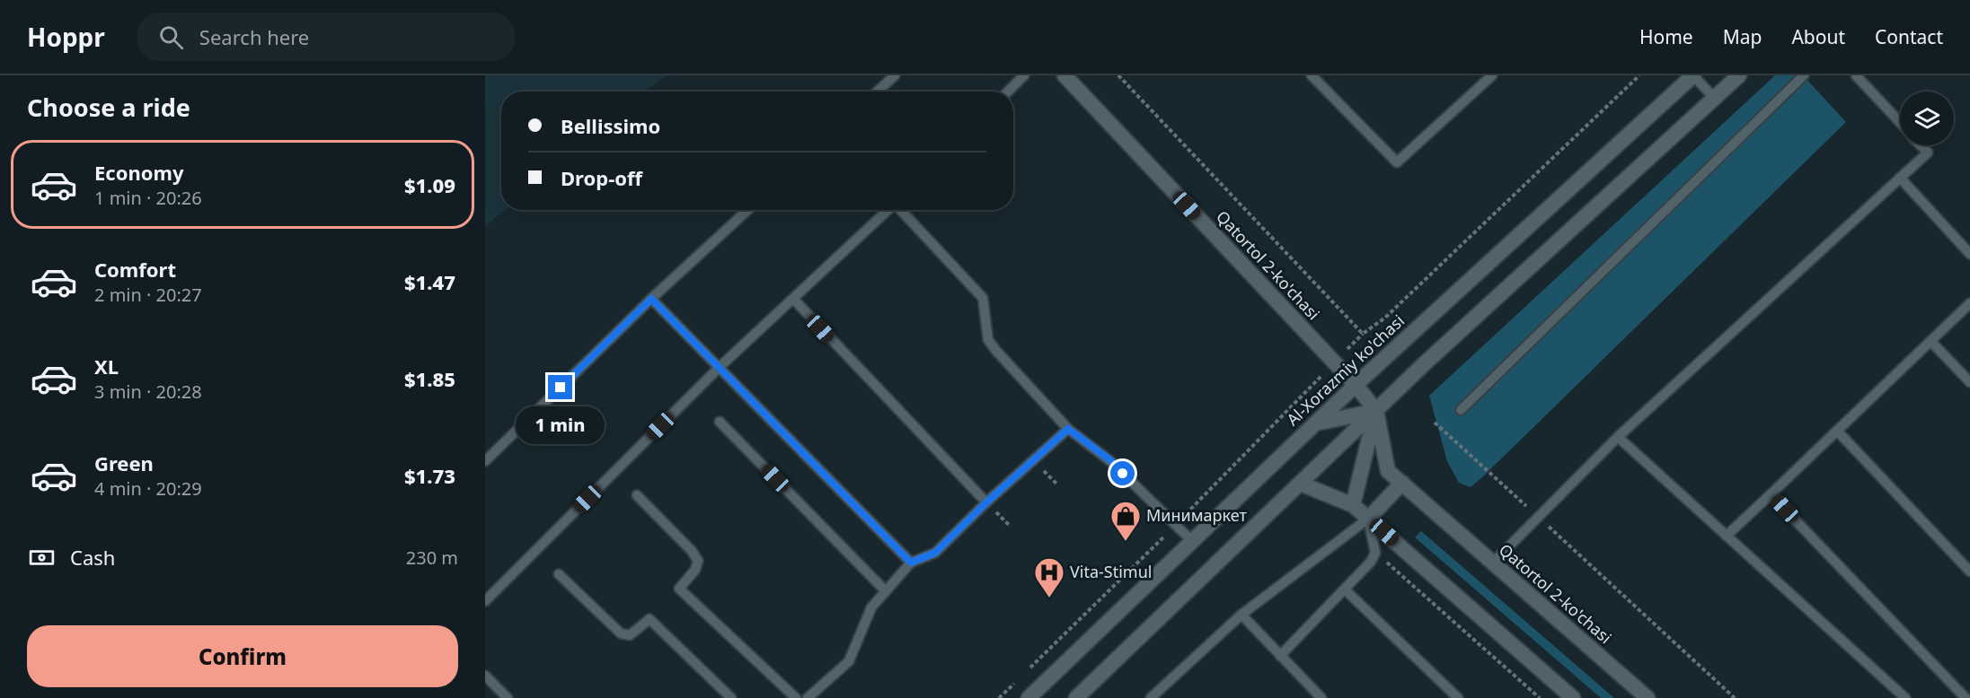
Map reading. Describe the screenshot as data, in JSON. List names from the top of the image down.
{
  "streets": {
    "main road": ["Qatortol 2-ko'chasi", "Al-Xorazmiy ko'chasi"]
  },
  "crossings": [
    ["Qatortol 2-ko'chasi", "Al-Xorazmiy ko'chasi"]
  ],
  "places": {
    "shop": ["Минимаркет"],
    "hospital": ["Vita-Stimul"]
  },
  "page": {
    "header": "Hoppr",
    "search": "Search here",
    "nav": [
      "Home",
      "Map",
      "About",
      "Contact"
    ],
    "heading": "Choose a ride",
    "banner": ["Bellissimo", "Drop-off"],
    "list": [
      {
        "name": "Economy",
        "note": "1 min · 20:26",
        "value": "$1.09"
      },
      {
        "name": "Comfort",
        "note": "2 min · 20:27",
        "value": "$1.47"
      },
      {
        "name": "XL",
        "note": "3 min · 20:28",
        "value": "$1.85"
      },
      {
        "name": "Green",
        "note": "4 min · 20:29",
        "value": "$1.73"
      }
    ],
    "bubble": "1 min",
    "pay": ["Cash", "230 m"],
    "buttons": "Confirm"
  }
}
